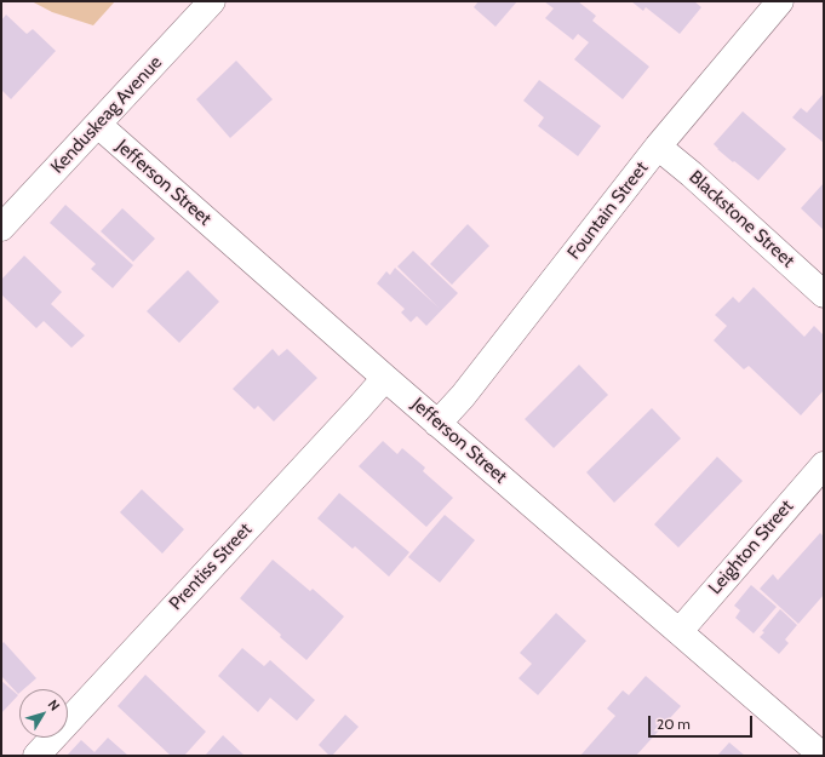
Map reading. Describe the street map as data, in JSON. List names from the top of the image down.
{
  "streets": {
    "street": [
      "Kenduskeag Avenue",
      "Jefferson Street",
      "Fountain Street",
      "Blackstone Street",
      "Leighton Street",
      "Prentiss Street"
    ]
  },
  "crossings": [
    ["Kenduskeag Avenue", "Jefferson Street"],
    ["Jefferson Street", "Fountain Street"],
    ["Jefferson Street", "Leighton Street"],
    ["Jefferson Street", "Prentiss Street"],
    ["Fountain Street", "Blackstone Street"]
  ],
  "scale_bar": "20 m",
  "north": "top right"
}
